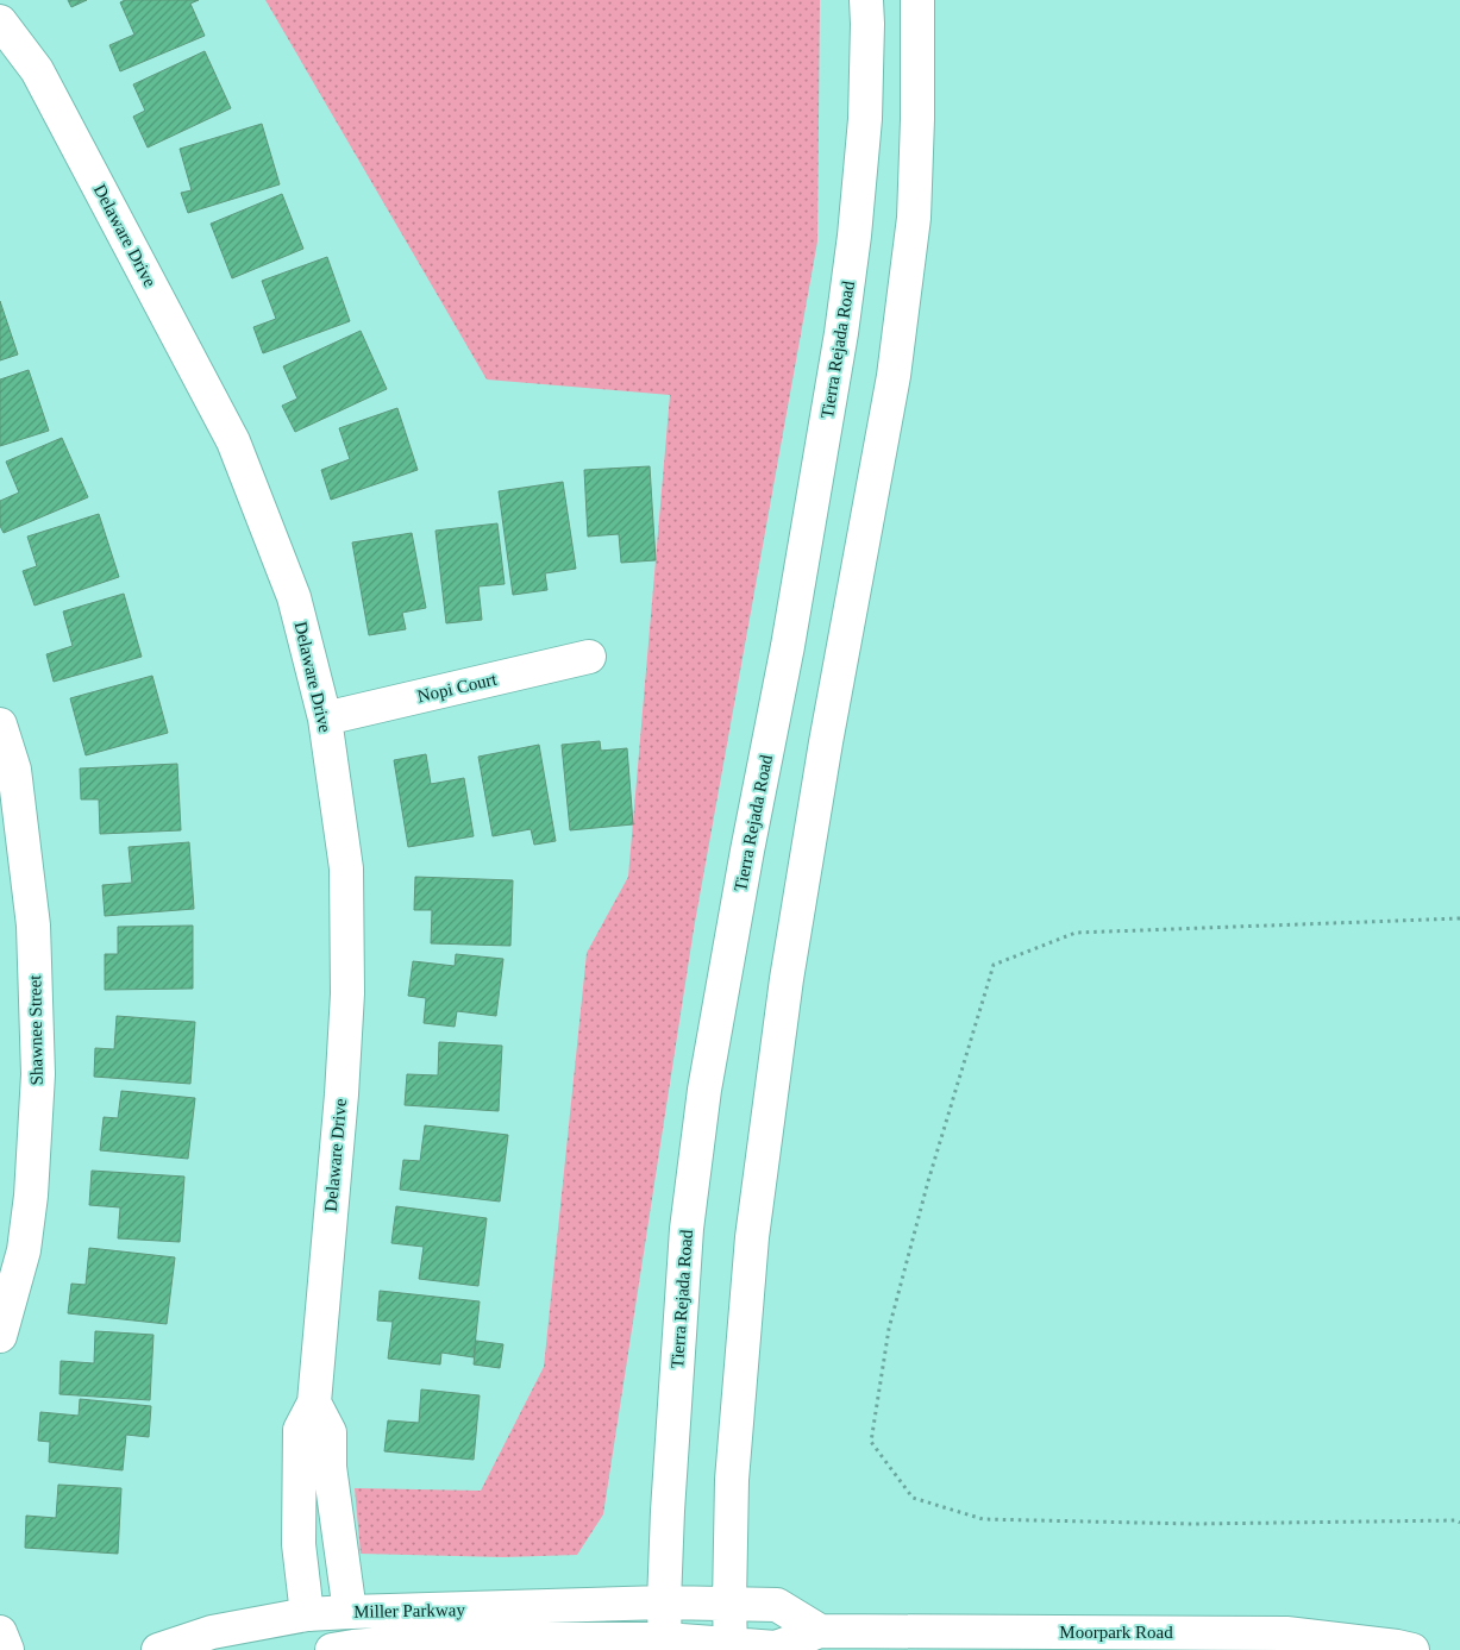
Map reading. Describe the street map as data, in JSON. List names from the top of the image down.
{
  "streets": {
    "main road": [
      "Delaware Drive",
      "Tierra Rejada Road",
      "Nopi Court",
      "Shawnee Street",
      "Miller Parkway",
      "Moorpark Road"
    ]
  },
  "crossings": [
    ["Delaware Drive", "Nopi Court"],
    ["Delaware Drive", "Miller Parkway"],
    ["Tierra Rejada Road", "Miller Parkway"],
    ["Tierra Rejada Road", "Moorpark Road"],
    ["Miller Parkway", "Moorpark Road"]
  ]
}
